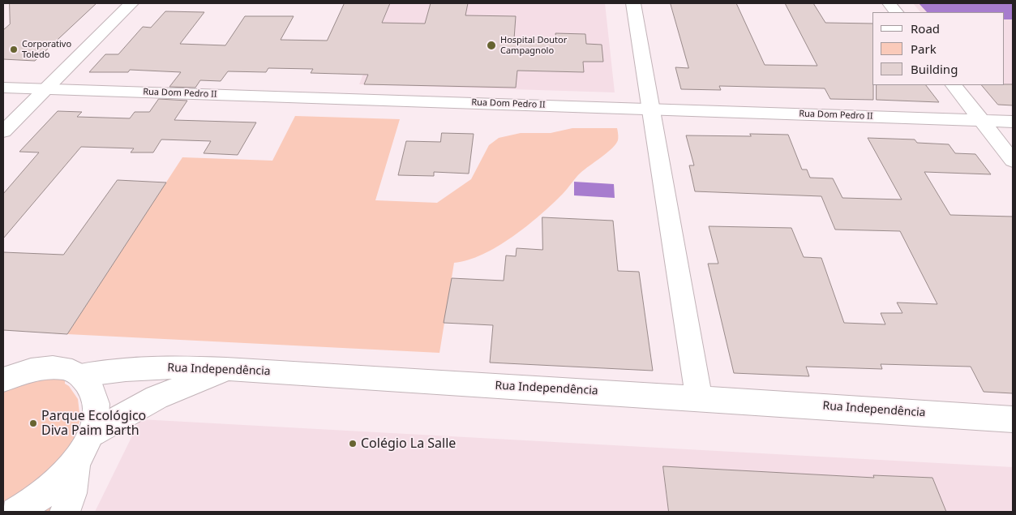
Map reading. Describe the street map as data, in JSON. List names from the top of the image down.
{
  "streets": {
    "street": ["Rua Dom Pedro II", "Rua Independência"]
  },
  "places": [
    "Hospital Doutor Campagnolo",
    "Corporativo Toledo",
    "Parque Ecológico Diva Paim Barth",
    "Colégio La Salle"
  ],
  "legend": ["Road", "Park", "Building"]
}
